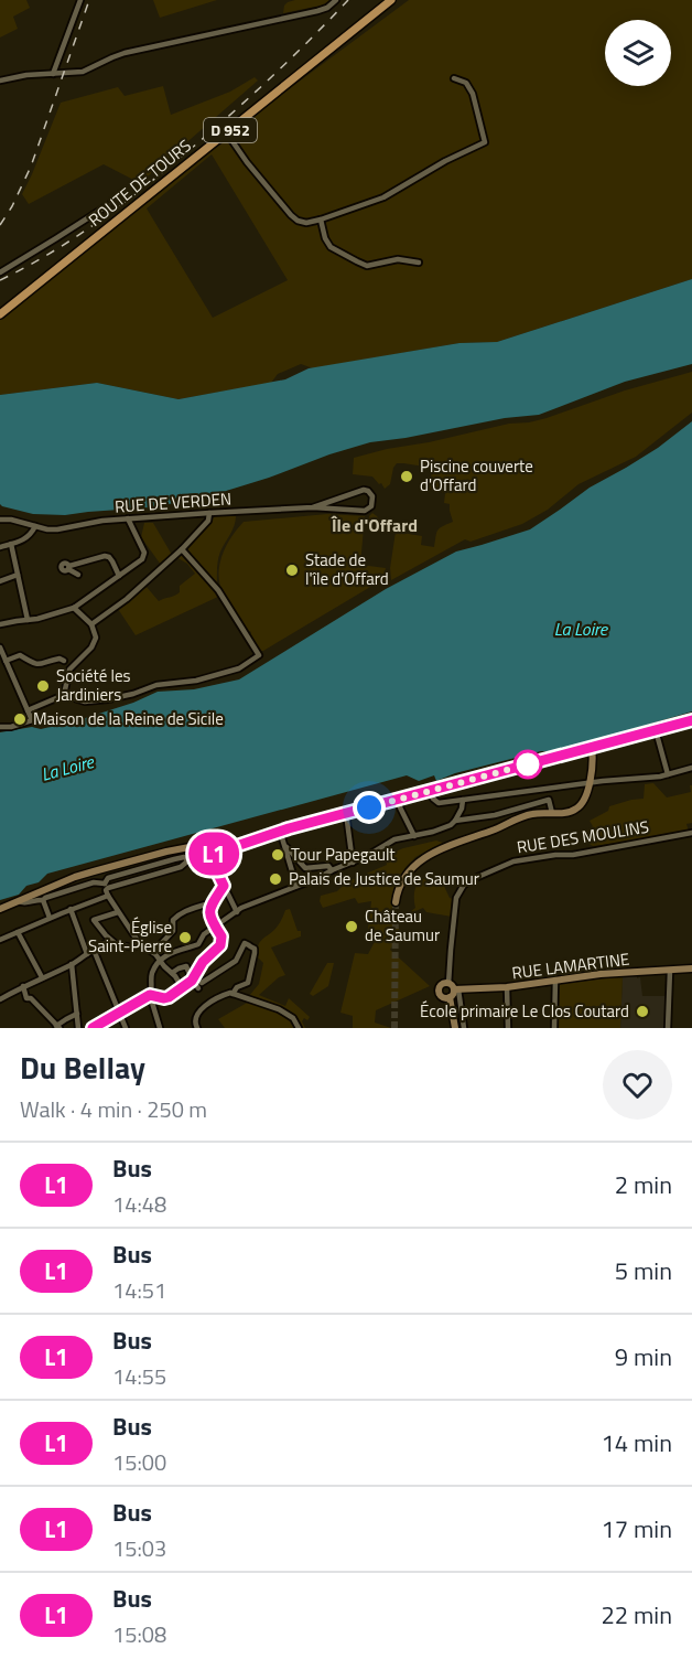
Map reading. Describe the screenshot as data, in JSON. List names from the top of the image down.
{
  "streets": {
    "main road": ["D 952", "ROUTE DE TOURS", "RUE LAMARTINE"],
    "street": ["RUE DE VERDEN", "RUE DES MOULINS"]
  },
  "crossings": [
    ["RUE DES MOULINS", "RUE LAMARTINE"]
  ],
  "districts": ["Île d'Offard"],
  "water": ["La Loire"],
  "places": [
    "Piscine couverte d'Offard",
    "Stade de l'île d'Offard",
    "Société les Jardiniers",
    "Maison de la Reine de Sicile",
    "Tour Papegault",
    "Palais de Justice de Saumur",
    "Château de Saumur",
    "Église Saint-Pierre",
    "École primaire Le Clos Coutard"
  ],
  "lines": ["bus line L1"],
  "page": {
    "on_map": "L1",
    "heading": ["Du Bellay", "Walk · 4 min · 250 m"],
    "list": [
      {
        "mark": "L1",
        "name": "Bus",
        "note": "14:48",
        "value": "2 min"
      },
      {
        "mark": "L1",
        "name": "Bus",
        "note": "14:51",
        "value": "5 min"
      },
      {
        "mark": "L1",
        "name": "Bus",
        "note": "14:55",
        "value": "9 min"
      },
      {
        "mark": "L1",
        "name": "Bus",
        "note": "15:00",
        "value": "14 min"
      },
      {
        "mark": "L1",
        "name": "Bus",
        "note": "15:03",
        "value": "17 min"
      },
      {
        "mark": "L1",
        "name": "Bus",
        "note": "15:08",
        "value": "22 min"
      }
    ]
  }
}
